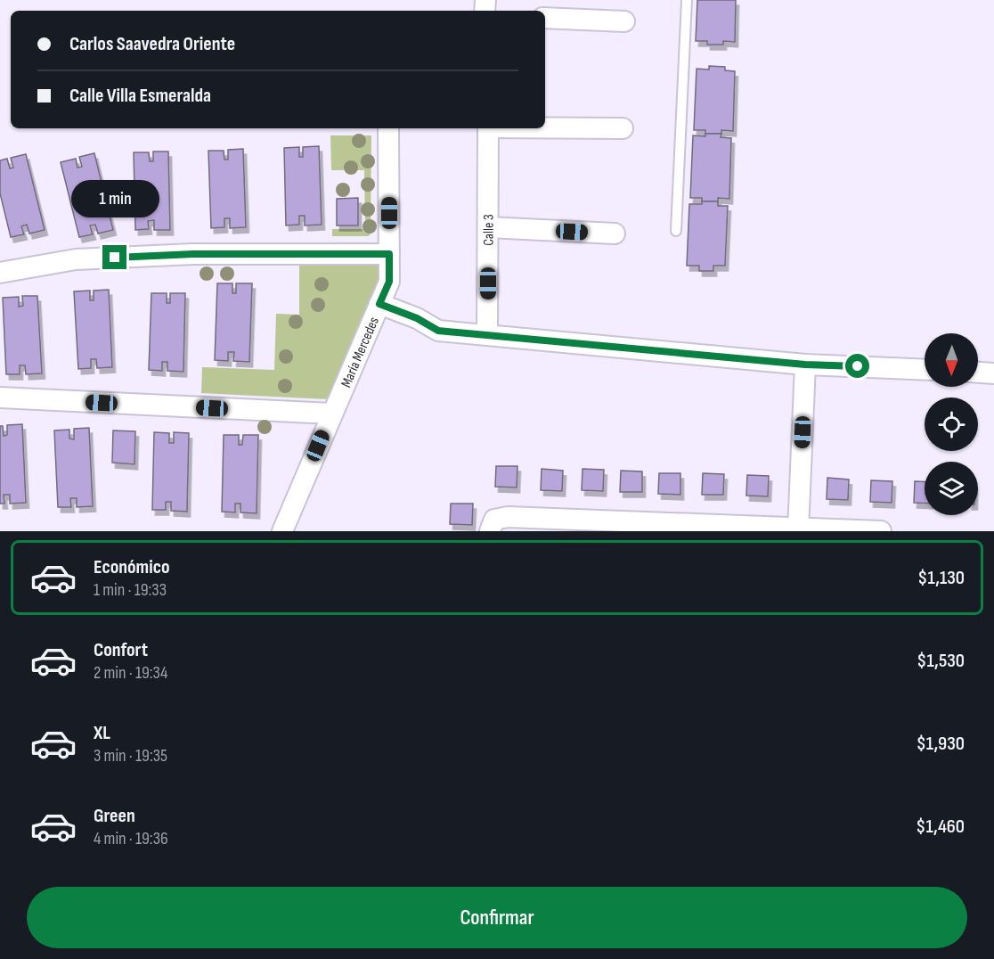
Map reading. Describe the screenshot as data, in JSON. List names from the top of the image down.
{
  "streets": {
    "street": ["Calle 3", "María Mercedes"]
  },
  "north": "bottom",
  "page": {
    "banner": ["Carlos Saavedra Oriente", "Calle Villa Esmeralda"],
    "bubble": "1 min",
    "list": [
      {
        "name": "Económico",
        "note": "1 min · 19:33",
        "value": "$1,130"
      },
      {
        "name": "Confort",
        "note": "2 min · 19:34",
        "value": "$1,530"
      },
      {
        "name": "XL",
        "note": "3 min · 19:35",
        "value": "$1,930"
      },
      {
        "name": "Green",
        "note": "4 min · 19:36",
        "value": "$1,460"
      }
    ],
    "buttons": "Confirmar"
  }
}
